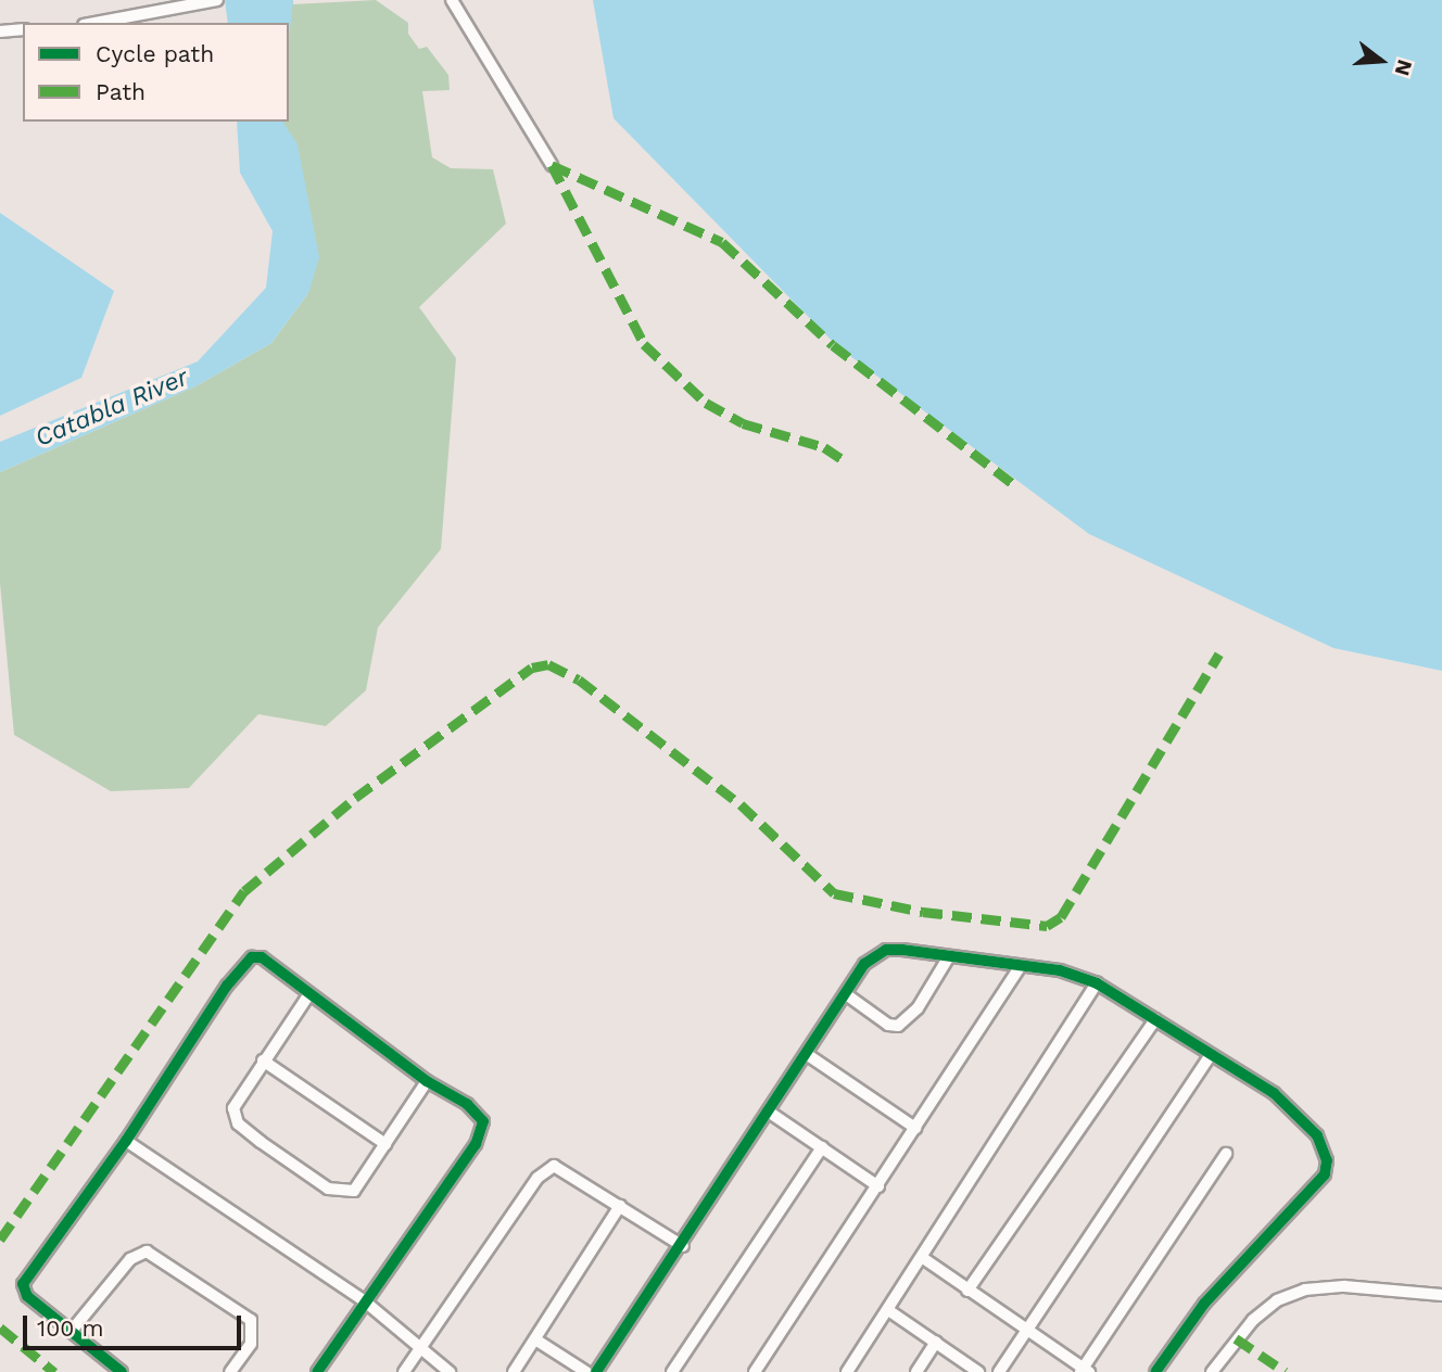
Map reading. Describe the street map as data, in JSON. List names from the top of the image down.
{
  "water": ["Catabla River"],
  "legend": ["Cycle path", "Path"],
  "scale_bar": "100 m",
  "north": "right"
}
